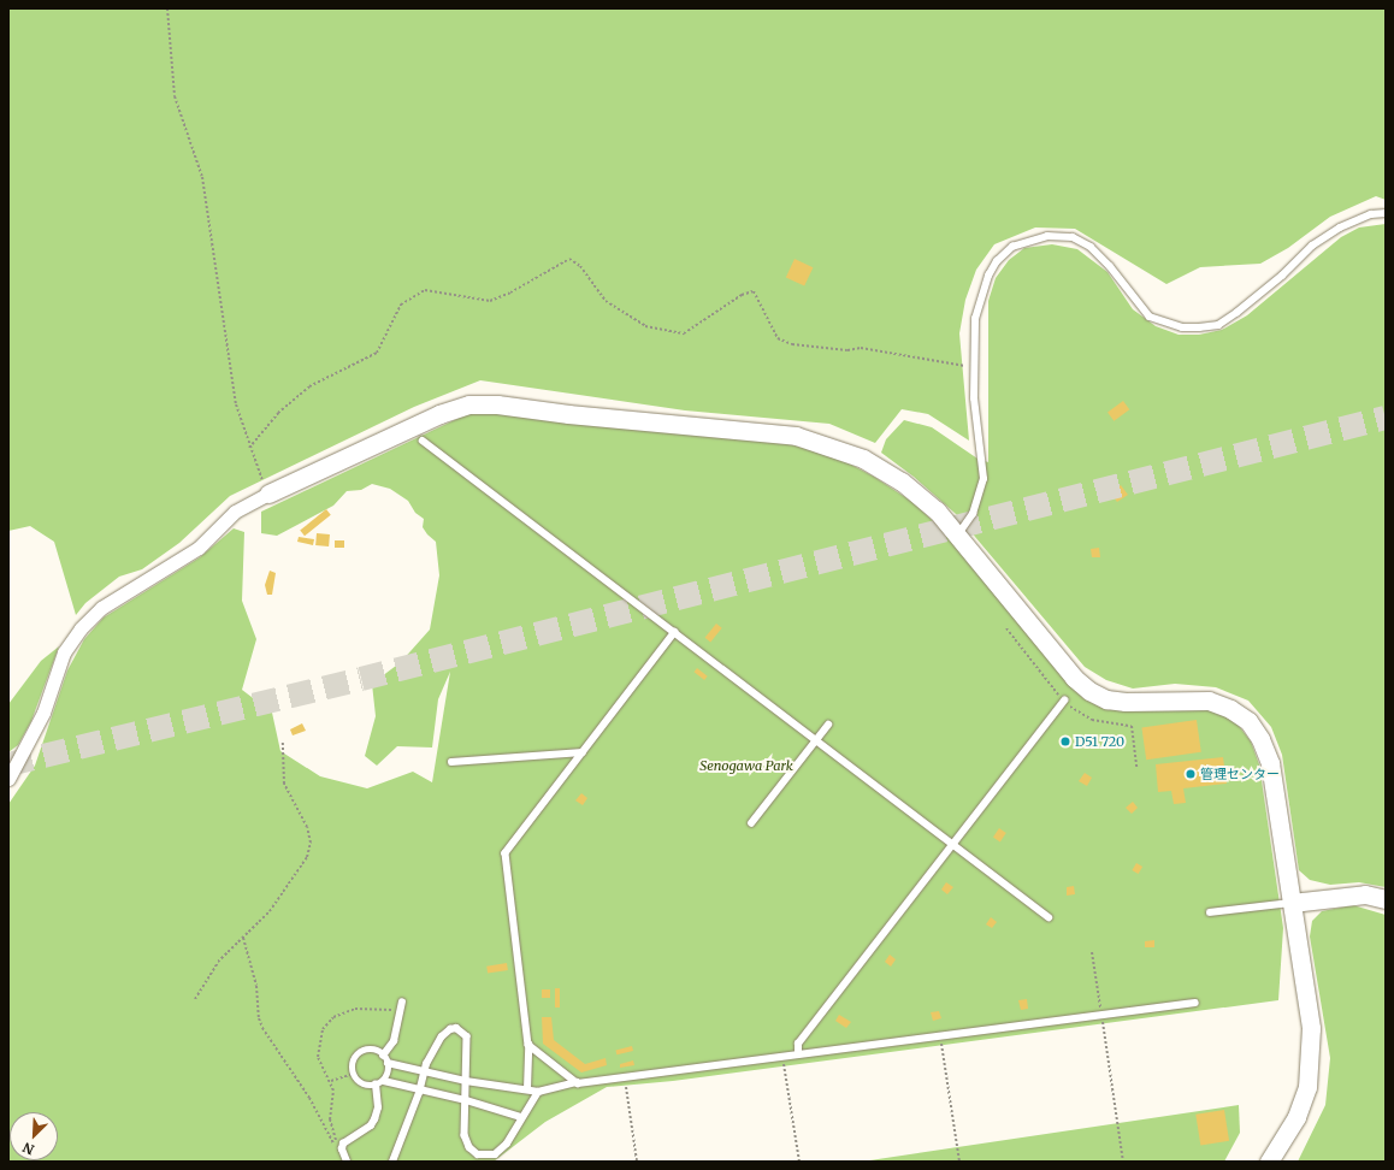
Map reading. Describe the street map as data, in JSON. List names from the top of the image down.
{
  "parks": ["Senogawa Park"],
  "places": ["D51 720", "管理センター"],
  "north": "bottom left"
}
